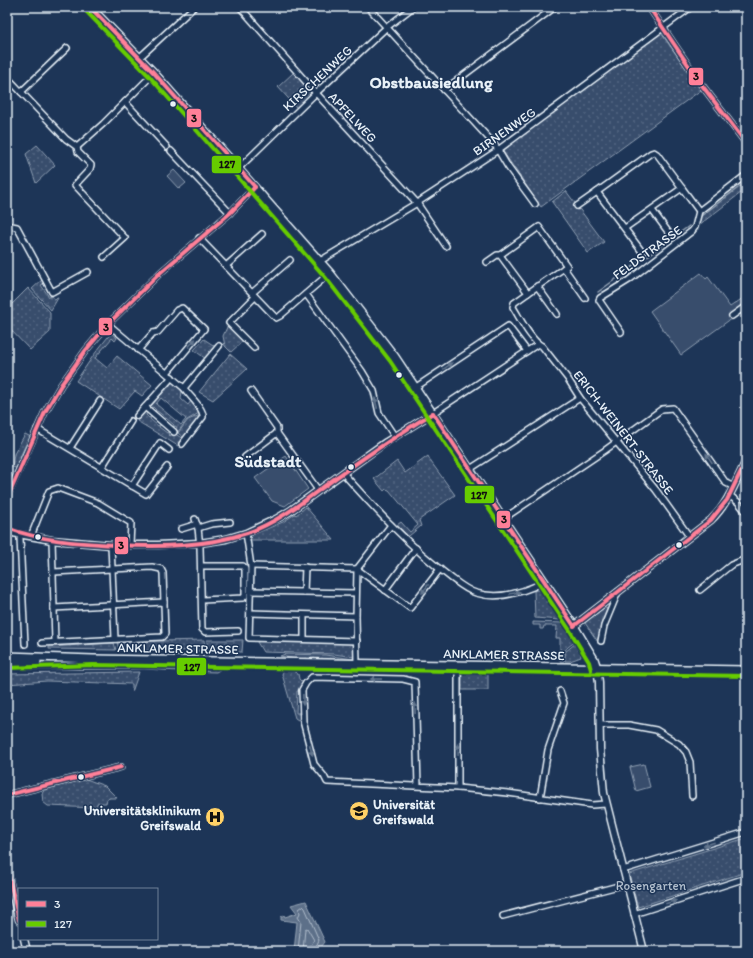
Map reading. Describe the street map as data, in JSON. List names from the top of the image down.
{
  "streets": {
    "main road": ["ANKLAMER STRASSE"],
    "street": [
      "KIRSCHENWEG",
      "APFELWEG",
      "BIRNENWEG",
      "FELDSTRASSE",
      "ERICH-WEINERT-STRASSE"
    ]
  },
  "crossings": [
    ["KIRSCHENWEG", "APFELWEG"],
    ["APFELWEG", "BIRNENWEG"]
  ],
  "districts": ["Obstbausiedlung", "Südstadt"],
  "parks": ["Rosengarten"],
  "places": {
    "school or university": ["Universität Greifswald"],
    "hospital": ["Universitätsklinikum Greifswald"]
  },
  "lines": ["transit line 3", "transit line 127"],
  "legend": ["3", "127"]
}
